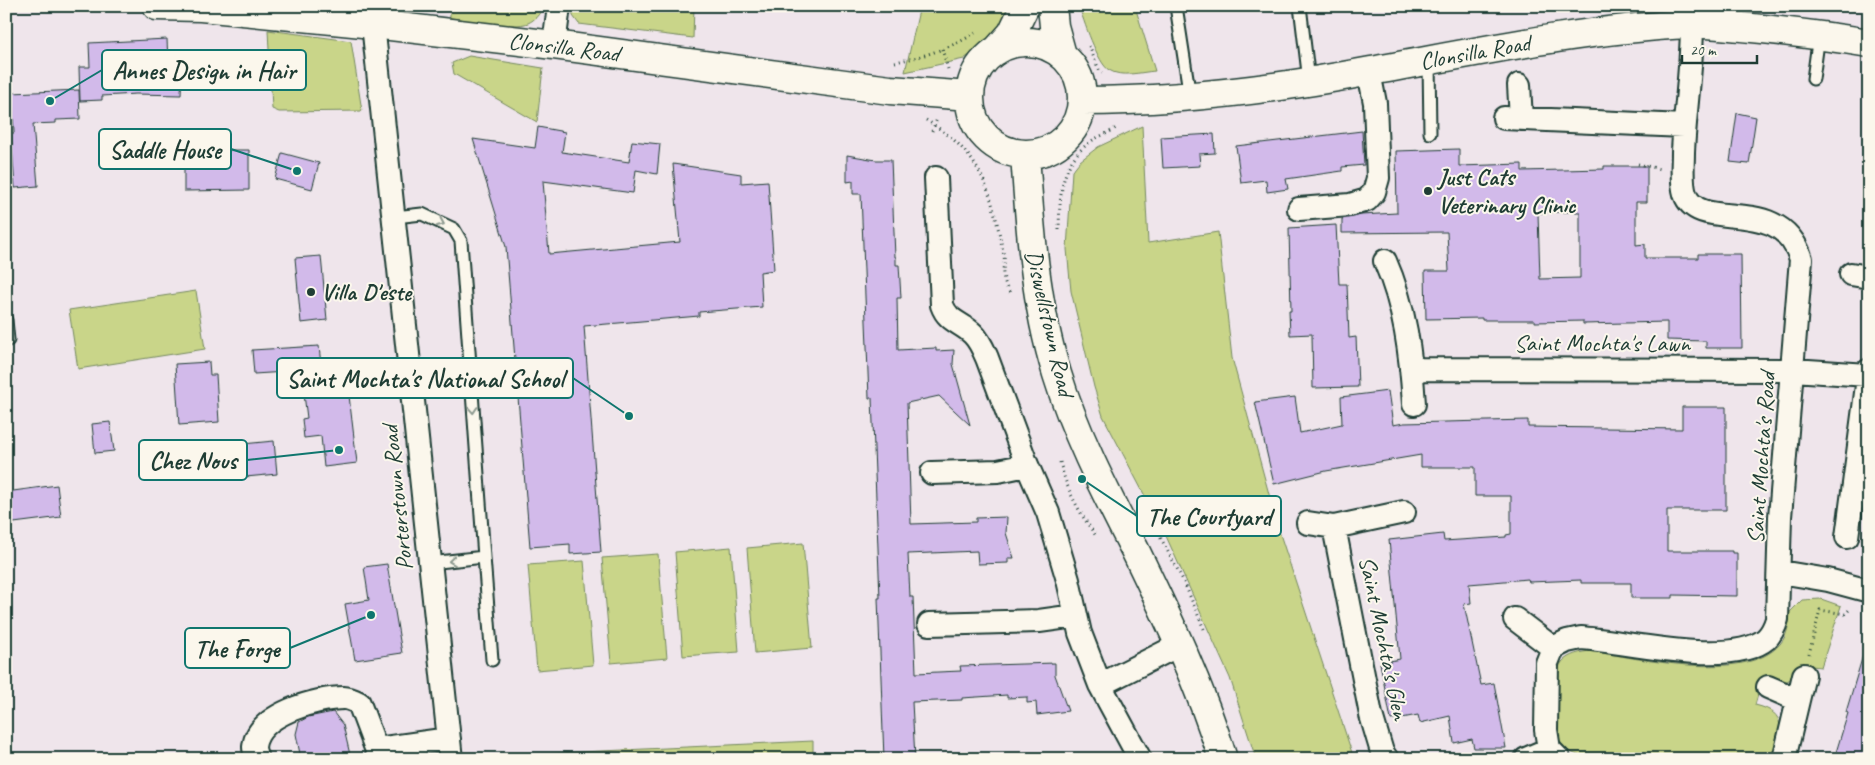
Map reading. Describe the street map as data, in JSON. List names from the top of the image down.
{
  "streets": {
    "street": [
      "Clonsilla Road",
      "Diswellstown Road",
      "Saint Mochta's Lawn",
      "Saint Mochta's Road",
      "Porterstown Road",
      "Saint Mochta's Glen"
    ]
  },
  "crossings": [
    ["Clonsilla Road", "Diswellstown Road"],
    ["Clonsilla Road", "Saint Mochta's Road"],
    ["Clonsilla Road", "Porterstown Road"],
    ["Saint Mochta's Lawn", "Saint Mochta's Road"]
  ],
  "places": [
    "Annes Design in Hair",
    "Saddle House",
    "Just Cats Veterinary Clinic",
    "Villa D'este",
    "Saint Mochta's National School",
    "Chez Nous",
    "The Courtyard",
    "The Forge"
  ],
  "scale_bar": "20 m"
}
